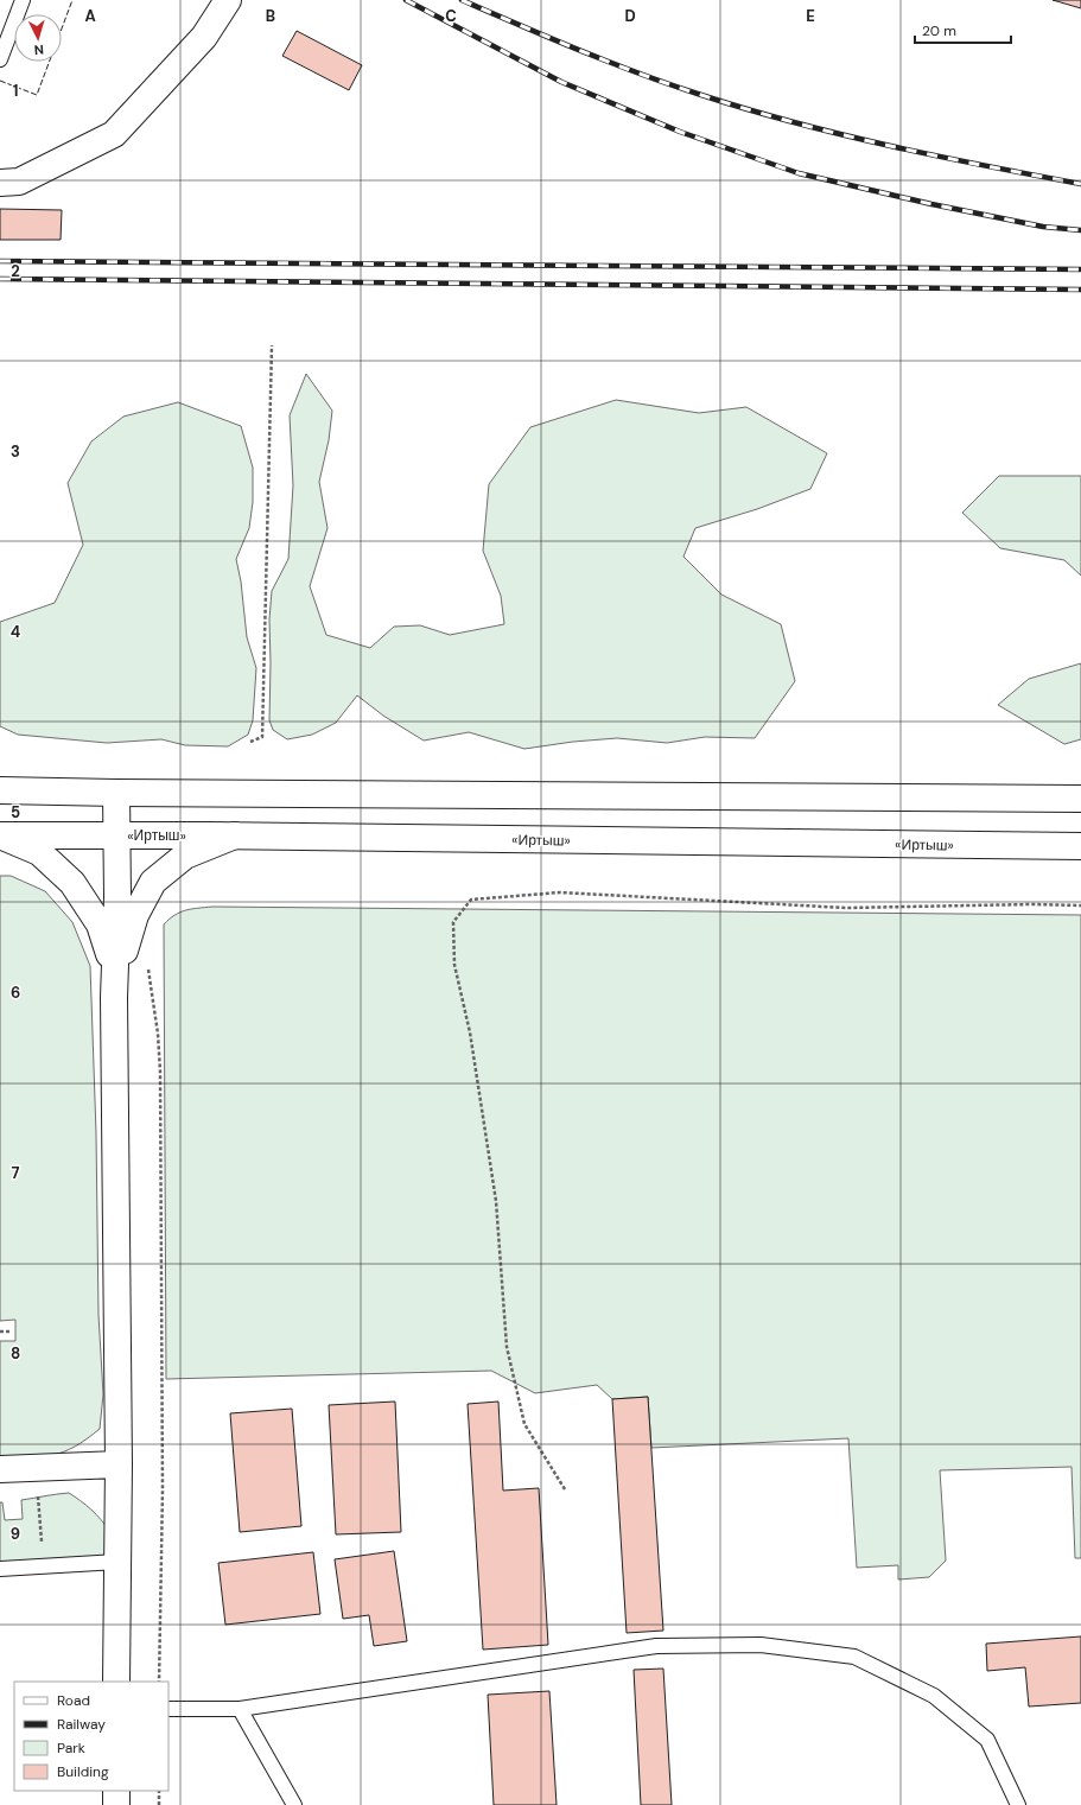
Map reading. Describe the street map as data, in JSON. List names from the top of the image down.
{
  "streets": {
    "main road": ["«Иртыш»"]
  },
  "legend": [
    "Road",
    "Railway",
    "Park",
    "Building"
  ],
  "scale_bar": "20 m",
  "north": "bottom",
  "grid": {
    "columns": [
      "A",
      "B",
      "C",
      "D",
      "E"
    ],
    "rows": [
      "1",
      "2",
      "3",
      "4",
      "5",
      "6",
      "7",
      "8",
      "9"
    ]
  }
}
